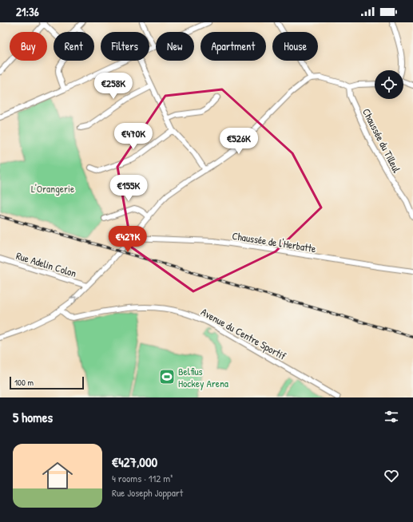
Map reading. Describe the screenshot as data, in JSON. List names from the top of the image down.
{
  "streets": {
    "street": [
      "Chaussée du Tilleul",
      "Chaussée de l'Herbatte",
      "Rue Adelin Colon",
      "Avenue du Centre Sportif"
    ]
  },
  "parks": ["L'Orangerie"],
  "places": {
    "sports": ["Belfius Hockey Arena"]
  },
  "scale_bar": "100 m",
  "page": {
    "status": "21:36",
    "chip": [
      "Buy",
      "Rent",
      "Filters",
      "New",
      "Apartment",
      "House"
    ],
    "price": [
      "€258K",
      "€470K",
      "€526K",
      "€155K",
      "€427K"
    ],
    "scale": "100 m",
    "heading": "5 homes",
    "list": [
      {
        "name": "€427,000",
        "note": "4 rooms · 112 m² · Rue Joseph Joppart"
      }
    ]
  }
}
